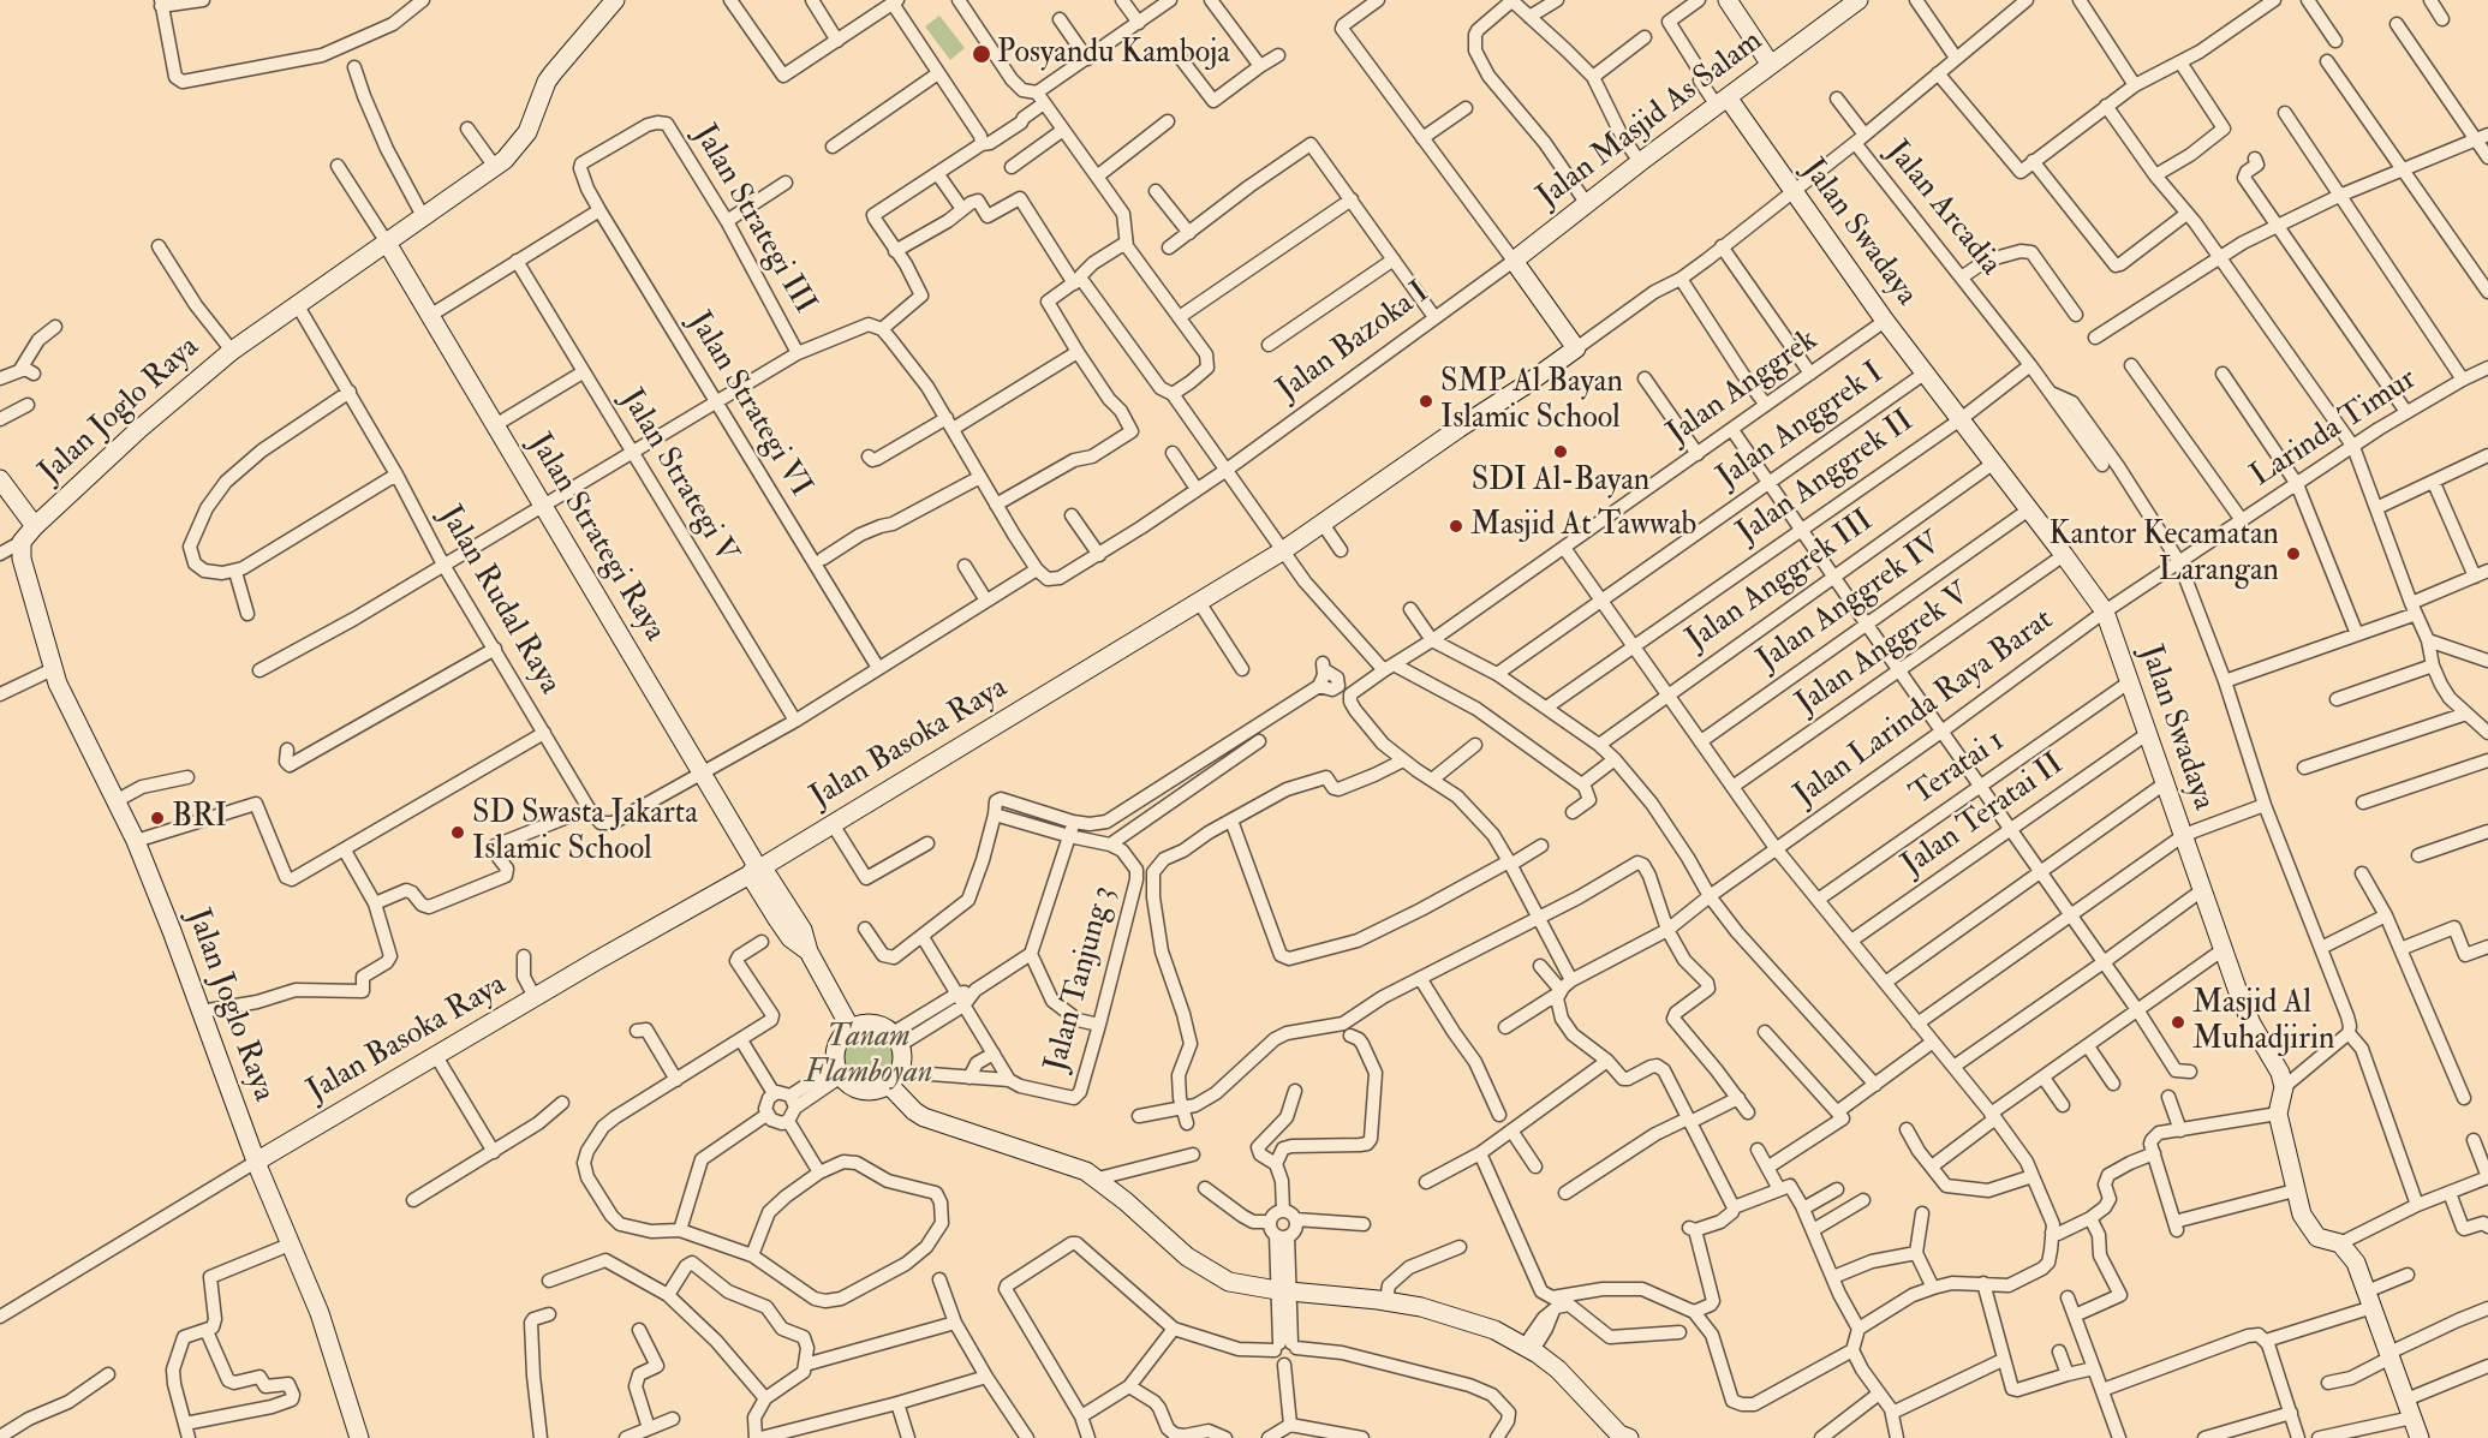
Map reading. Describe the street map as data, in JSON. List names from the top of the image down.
{
  "streets": {
    "street": [
      "Jalan Masjid As Salam",
      "Jalan Arcadia",
      "Jalan Strategi III",
      "Jalan Swadaya",
      "Jalan Bazoka I",
      "Jalan Anggrek",
      "Jalan Strategi VI",
      "Jalan Joglo Raya",
      "Jalan Anggrek I",
      "Larinda Timur",
      "Jalan Strategi V",
      "Jalan Anggrek II",
      "Jalan Strategi Raya",
      "Jalan Anggrek III",
      "Jalan Rudal Raya",
      "Jalan Anggrek IV",
      "Jalan Anggrek V",
      "Jalan Larinda Raya Barat",
      "Jalan Basoka Raya",
      "Teratai 1",
      "Jalan Teratai II",
      "Jalan Tanjung 3"
    ]
  },
  "crossings": [
    ["Jalan Masjid As Salam", "Jalan Swadaya"],
    ["Jalan Masjid As Salam", "Jalan Bazoka I"],
    ["Jalan Arcadia", "Jalan Swadaya"],
    ["Jalan Arcadia", "Jalan Basoka Raya"],
    ["Jalan Strategi III", "Jalan Strategi VI"],
    ["Jalan Strategi III", "Jalan Strategi V"],
    ["Jalan Strategi III", "Jalan Strategi Raya"],
    ["Jalan Strategi III", "Jalan Rudal Raya"],
    ["Jalan Swadaya", "Jalan Anggrek"],
    ["Jalan Swadaya", "Jalan Anggrek I"],
    ["Jalan Swadaya", "Larinda Timur"],
    ["Jalan Swadaya", "Jalan Anggrek II"],
    ["Jalan Swadaya", "Jalan Anggrek III"],
    ["Jalan Swadaya", "Jalan Anggrek IV"],
    ["Jalan Swadaya", "Jalan Anggrek V"],
    ["Jalan Swadaya", "Jalan Larinda Raya Barat"],
    ["Jalan Swadaya", "Teratai 1"],
    ["Jalan Swadaya", "Jalan Teratai II"],
    ["Jalan Joglo Raya", "Jalan Strategi Raya"],
    ["Jalan Joglo Raya", "Jalan Rudal Raya"],
    ["Jalan Joglo Raya", "Jalan Basoka Raya"],
    ["Larinda Timur", "Jalan Larinda Raya Barat"],
    ["Jalan Strategi Raya", "Jalan Basoka Raya"]
  ],
  "parks": ["Tanam Flamboyan"],
  "places": [
    "Posyandu Kamboja",
    "SMP Al Bayan Islamic School",
    "SDI Al-Bayan",
    "Masjid At Tawwab",
    "Kantor Kecamatan Larangan",
    "BRI",
    "SD Swasta Jakarta Islamic School",
    "Masjid Al Muhadjirin"
  ]
}
